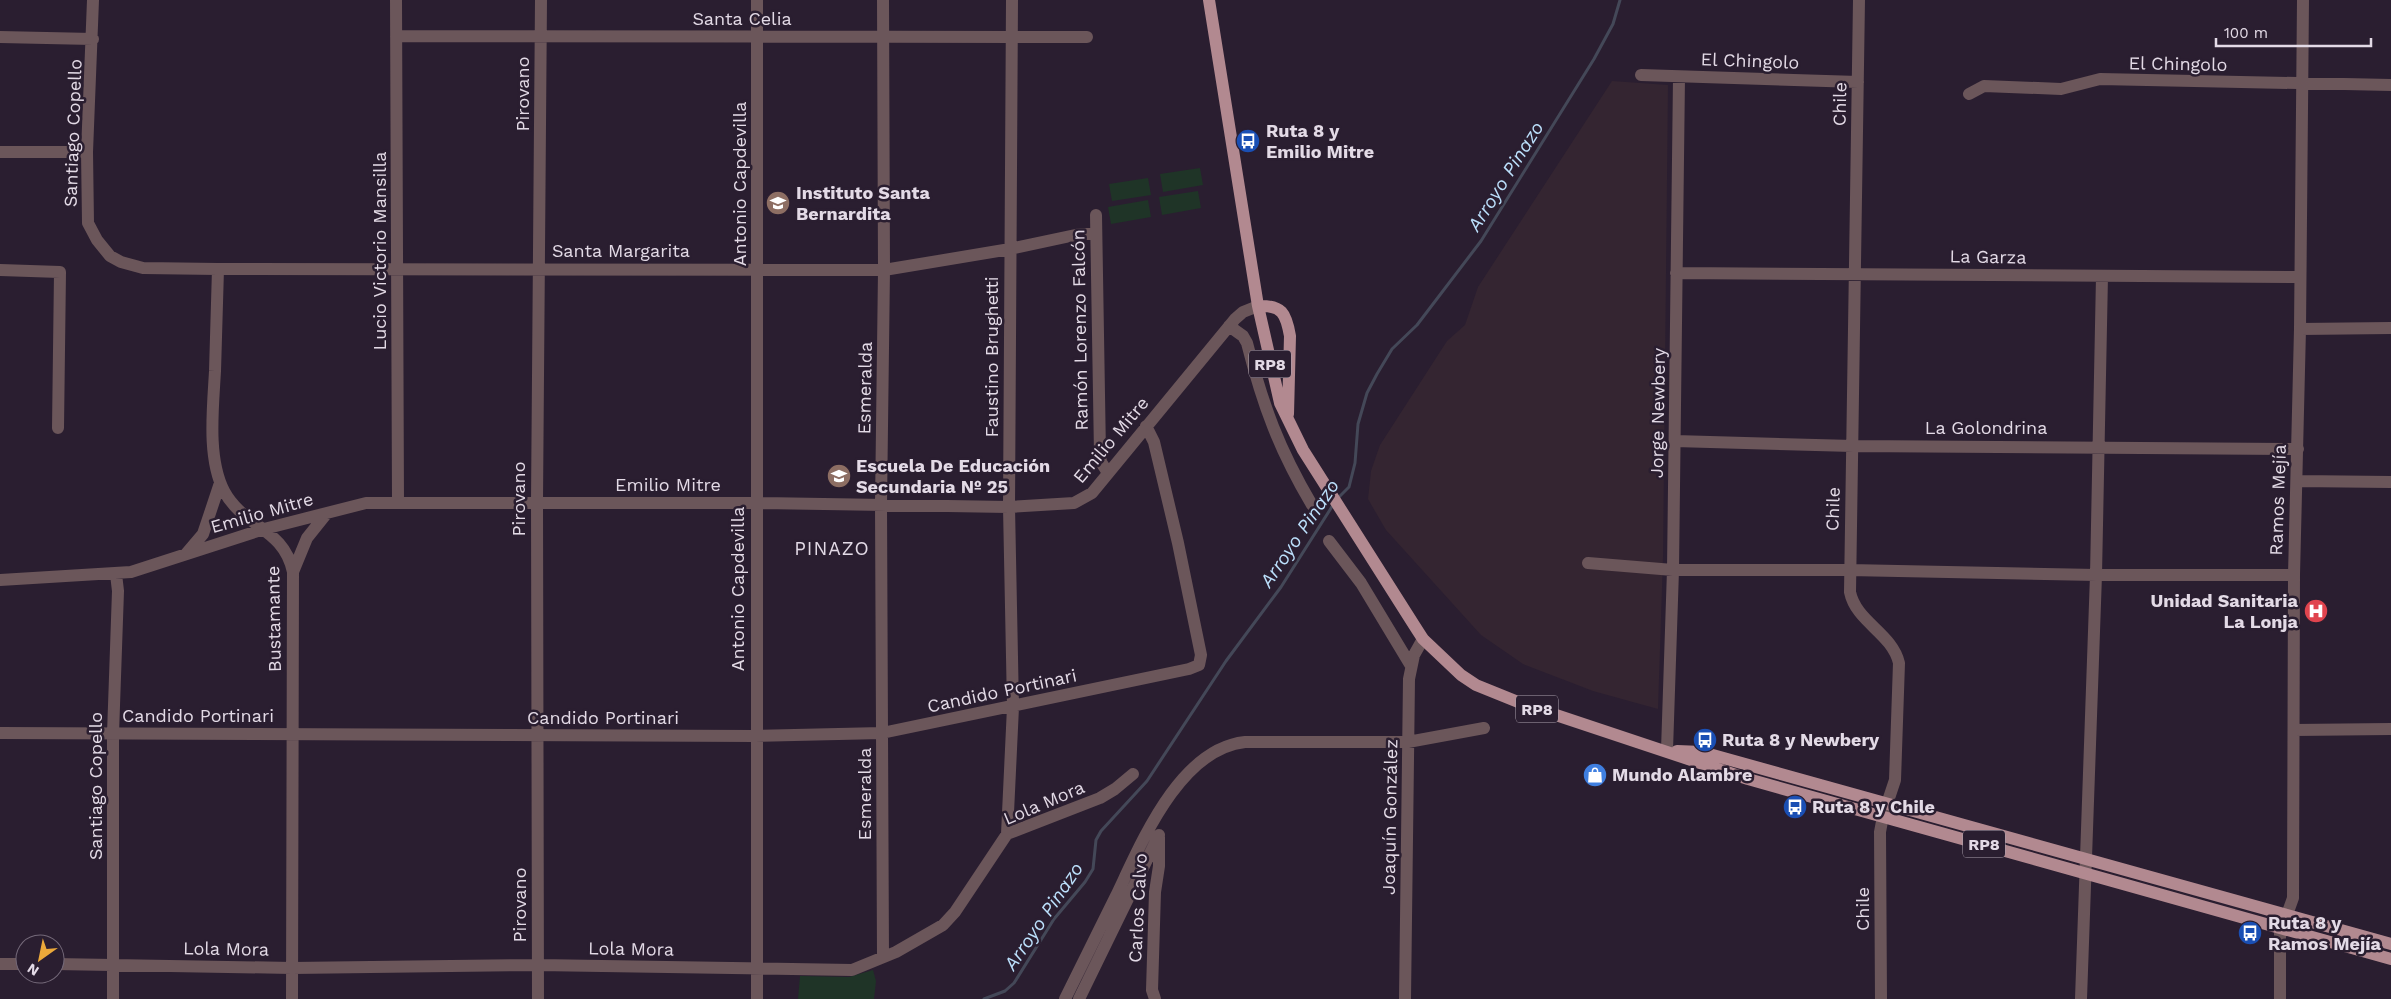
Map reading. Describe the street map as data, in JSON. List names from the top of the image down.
{
  "streets": {
    "main road": ["RP8"],
    "street": [
      "Santa Celia",
      "El Chingolo",
      "Pirovano",
      "Chile",
      "Santiago Copello",
      "Antonio Capdevilla",
      "Lucio Victorio Mansilla",
      "Santa Margarita",
      "La Garza",
      "Ramón Lorenzo Falcón",
      "Faustino Brughetti",
      "Esmeralda",
      "Jorge Newbery",
      "La Golondrina",
      "Emilio Mitre",
      "Ramos Mejía",
      "Bustamante",
      "Candido Portinari",
      "Lola Mora",
      "Joaquín González",
      "Carlos Calvo"
    ]
  },
  "crossings": [
    ["Santa Celia", "Pirovano"],
    ["Santa Celia", "Antonio Capdevilla"],
    ["Santa Celia", "Lucio Victorio Mansilla"],
    ["Santa Celia", "Faustino Brughetti"],
    ["Santa Celia", "Esmeralda"],
    ["El Chingolo", "Chile"],
    ["El Chingolo", "Jorge Newbery"],
    ["El Chingolo", "Ramos Mejía"],
    ["Pirovano", "Santa Margarita"],
    ["Pirovano", "Emilio Mitre"],
    ["Pirovano", "Candido Portinari"],
    ["Pirovano", "Lola Mora"],
    ["Chile", "La Garza"],
    ["Chile", "RP8"],
    ["Chile", "La Golondrina"],
    ["Santiago Copello", "Santa Margarita"],
    ["Santiago Copello", "Emilio Mitre"],
    ["Santiago Copello", "Candido Portinari"],
    ["Santiago Copello", "Lola Mora"],
    ["Antonio Capdevilla", "Santa Margarita"],
    ["Antonio Capdevilla", "Emilio Mitre"],
    ["Antonio Capdevilla", "Candido Portinari"],
    ["Antonio Capdevilla", "Lola Mora"],
    ["Lucio Victorio Mansilla", "Santa Margarita"],
    ["Lucio Victorio Mansilla", "Emilio Mitre"],
    ["Santa Margarita", "Ramón Lorenzo Falcón"],
    ["Santa Margarita", "Faustino Brughetti"],
    ["Santa Margarita", "Esmeralda"],
    ["Santa Margarita", "Bustamante"],
    ["La Garza", "Jorge Newbery"],
    ["La Garza", "Ramos Mejía"],
    ["Ramón Lorenzo Falcón", "Emilio Mitre"],
    ["Faustino Brughetti", "Emilio Mitre"],
    ["Faustino Brughetti", "Candido Portinari"],
    ["Faustino Brughetti", "Lola Mora"],
    ["RP8", "Jorge Newbery"],
    ["RP8", "Emilio Mitre"],
    ["RP8", "Ramos Mejía"],
    ["RP8", "Joaquín González"],
    ["Esmeralda", "Emilio Mitre"],
    ["Esmeralda", "Candido Portinari"],
    ["Esmeralda", "Lola Mora"],
    ["Jorge Newbery", "La Golondrina"],
    ["La Golondrina", "Ramos Mejía"],
    ["Emilio Mitre", "Bustamante"],
    ["Emilio Mitre", "Candido Portinari"],
    ["Bustamante", "Candido Portinari"],
    ["Bustamante", "Lola Mora"]
  ],
  "districts": ["PINAZO"],
  "water": ["Arroyo Pinazo"],
  "places": {
    "bus stop": [
      "Ruta 8 y Emilio Mitre",
      "Ruta 8 y Newbery",
      "Ruta 8 y Chile",
      "Ruta 8 y Ramos Mejía"
    ],
    "school or university": ["Instituto Santa Bernardita", "Escuela De Educación Secundaria Nº 25"],
    "hospital": ["Unidad Sanitaria La Lonja"],
    "shop": ["Mundo Alambre"]
  },
  "scale_bar": "100 m",
  "north": "bottom left"
}
